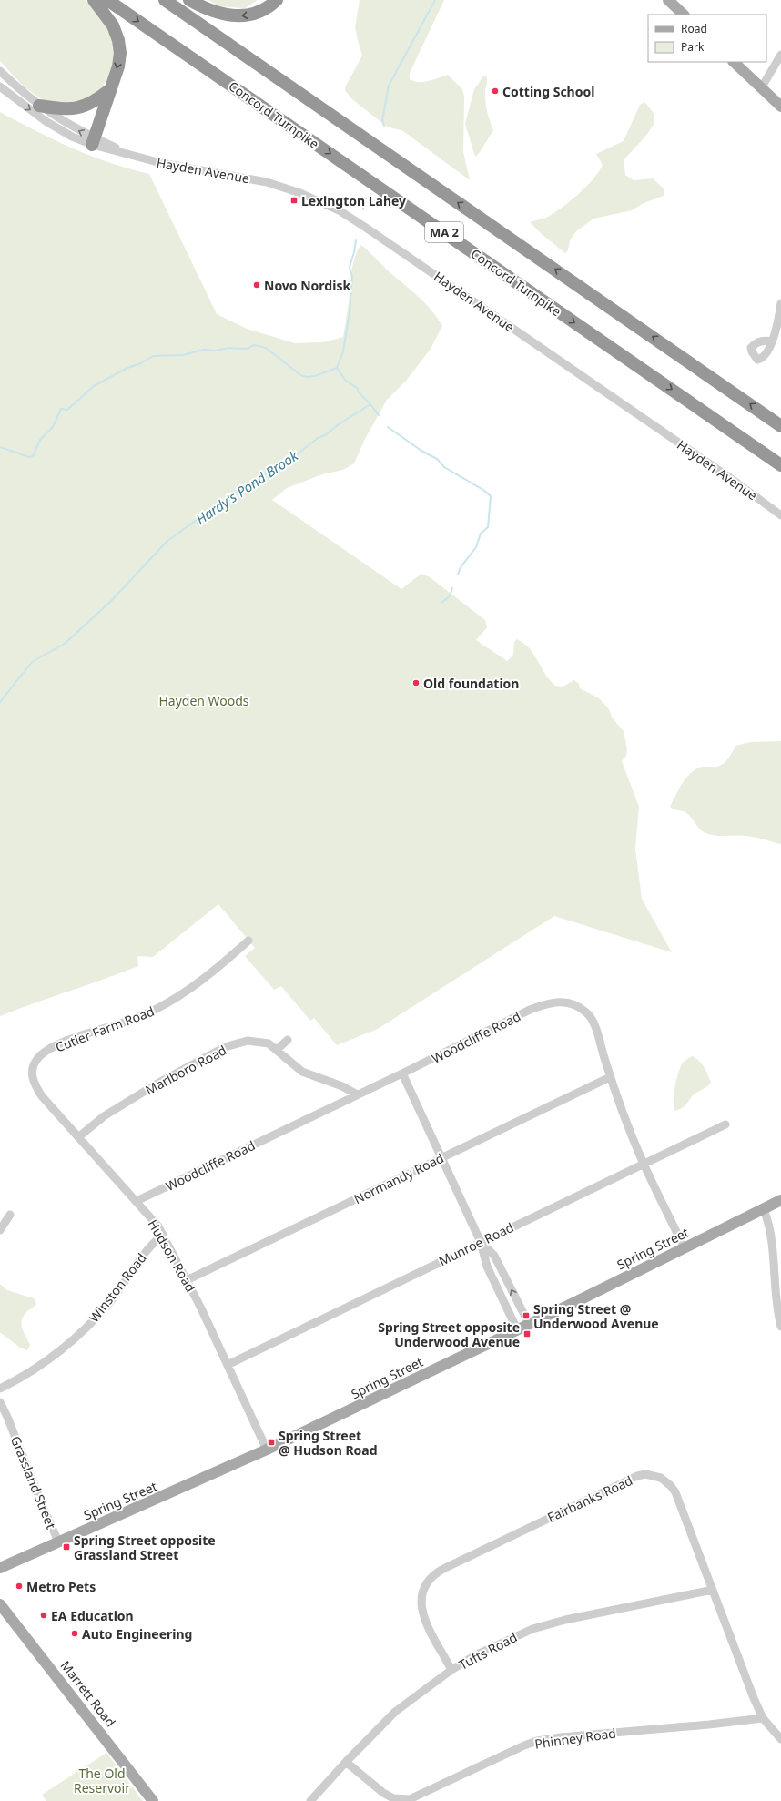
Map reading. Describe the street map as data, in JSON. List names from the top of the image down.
{
  "streets": {
    "highway": ["Concord Turnpike", "MA 2"],
    "main road": ["Spring Street", "Marrett Road"],
    "street": [
      "Hayden Avenue",
      "Cutler Farm Road",
      "Woodcliffe Road",
      "Marlboro Road",
      "Normandy Road",
      "Munroe Road",
      "Hudson Road",
      "Winston Road",
      "Grassland Street",
      "Fairbanks Road",
      "Tufts Road",
      "Phinney Road"
    ]
  },
  "crossings": [
    ["Cutler Farm Road", "Hudson Road"],
    ["Woodcliffe Road", "Marlboro Road"],
    ["Woodcliffe Road", "Normandy Road"],
    ["Woodcliffe Road", "Munroe Road"],
    ["Woodcliffe Road", "Spring Street"],
    ["Woodcliffe Road", "Hudson Road"],
    ["Marlboro Road", "Hudson Road"],
    ["Normandy Road", "Hudson Road"],
    ["Munroe Road", "Hudson Road"],
    ["Spring Street", "Hudson Road"],
    ["Spring Street", "Grassland Street"],
    ["Hudson Road", "Winston Road"],
    ["Fairbanks Road", "Tufts Road"],
    ["Fairbanks Road", "Phinney Road"],
    ["Tufts Road", "Phinney Road"]
  ],
  "water": ["Hardy's Pond Brook"],
  "parks": ["Hayden Woods", "The Old Reservoir"],
  "places": {
    "other": [
      "Cotting School",
      "Novo Nordisk",
      "Old foundation",
      "Metro Pets",
      "EA Education",
      "Auto Engineering"
    ],
    "transit": [
      "Lexington Lahey",
      "Spring Street @ Underwood Avenue",
      "Spring Street opposite Underwood Avenue",
      "Spring Street @ Hudson Road",
      "Spring Street opposite Grassland Street"
    ]
  },
  "legend": ["Road", "Park"]
}
